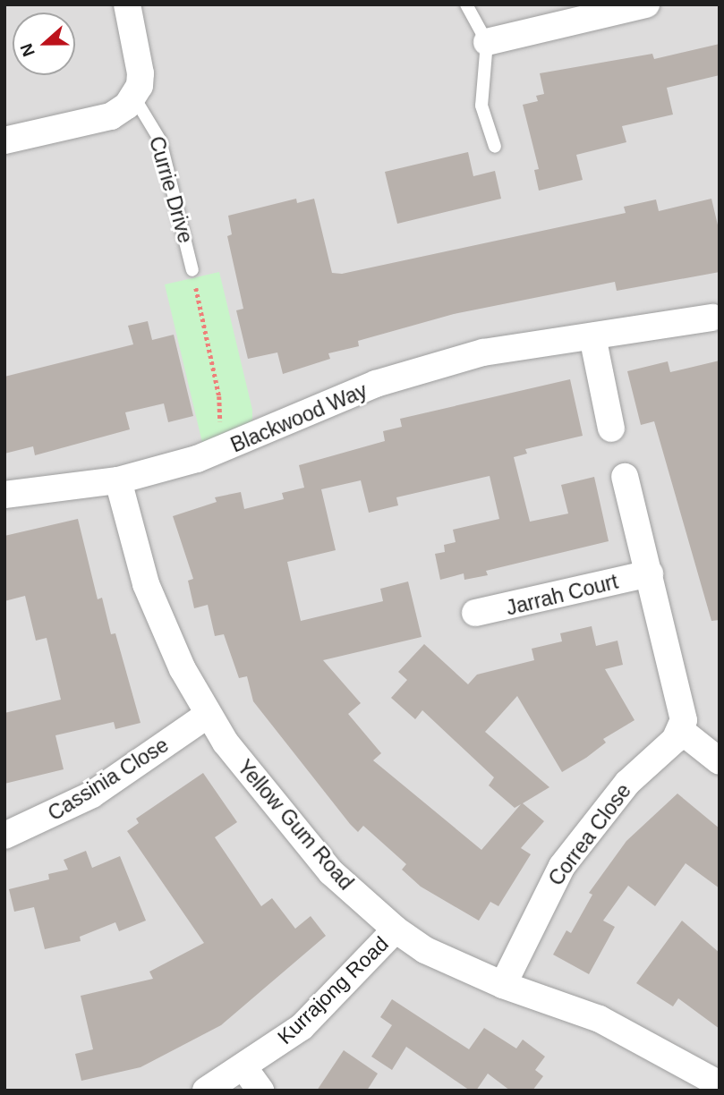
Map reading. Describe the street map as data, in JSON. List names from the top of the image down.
{
  "streets": {
    "street": [
      "Blackwood Way",
      "Jarrah Court",
      "Cassinia Close",
      "Yellow Gum Road",
      "Correa Close",
      "Kurrajong Road"
    ],
    "lane": ["Currie Drive"]
  },
  "crossings": [
    ["Blackwood Way", "Yellow Gum Road"],
    ["Cassinia Close", "Yellow Gum Road"],
    ["Yellow Gum Road", "Correa Close"],
    ["Yellow Gum Road", "Kurrajong Road"]
  ],
  "north": "left"
}
